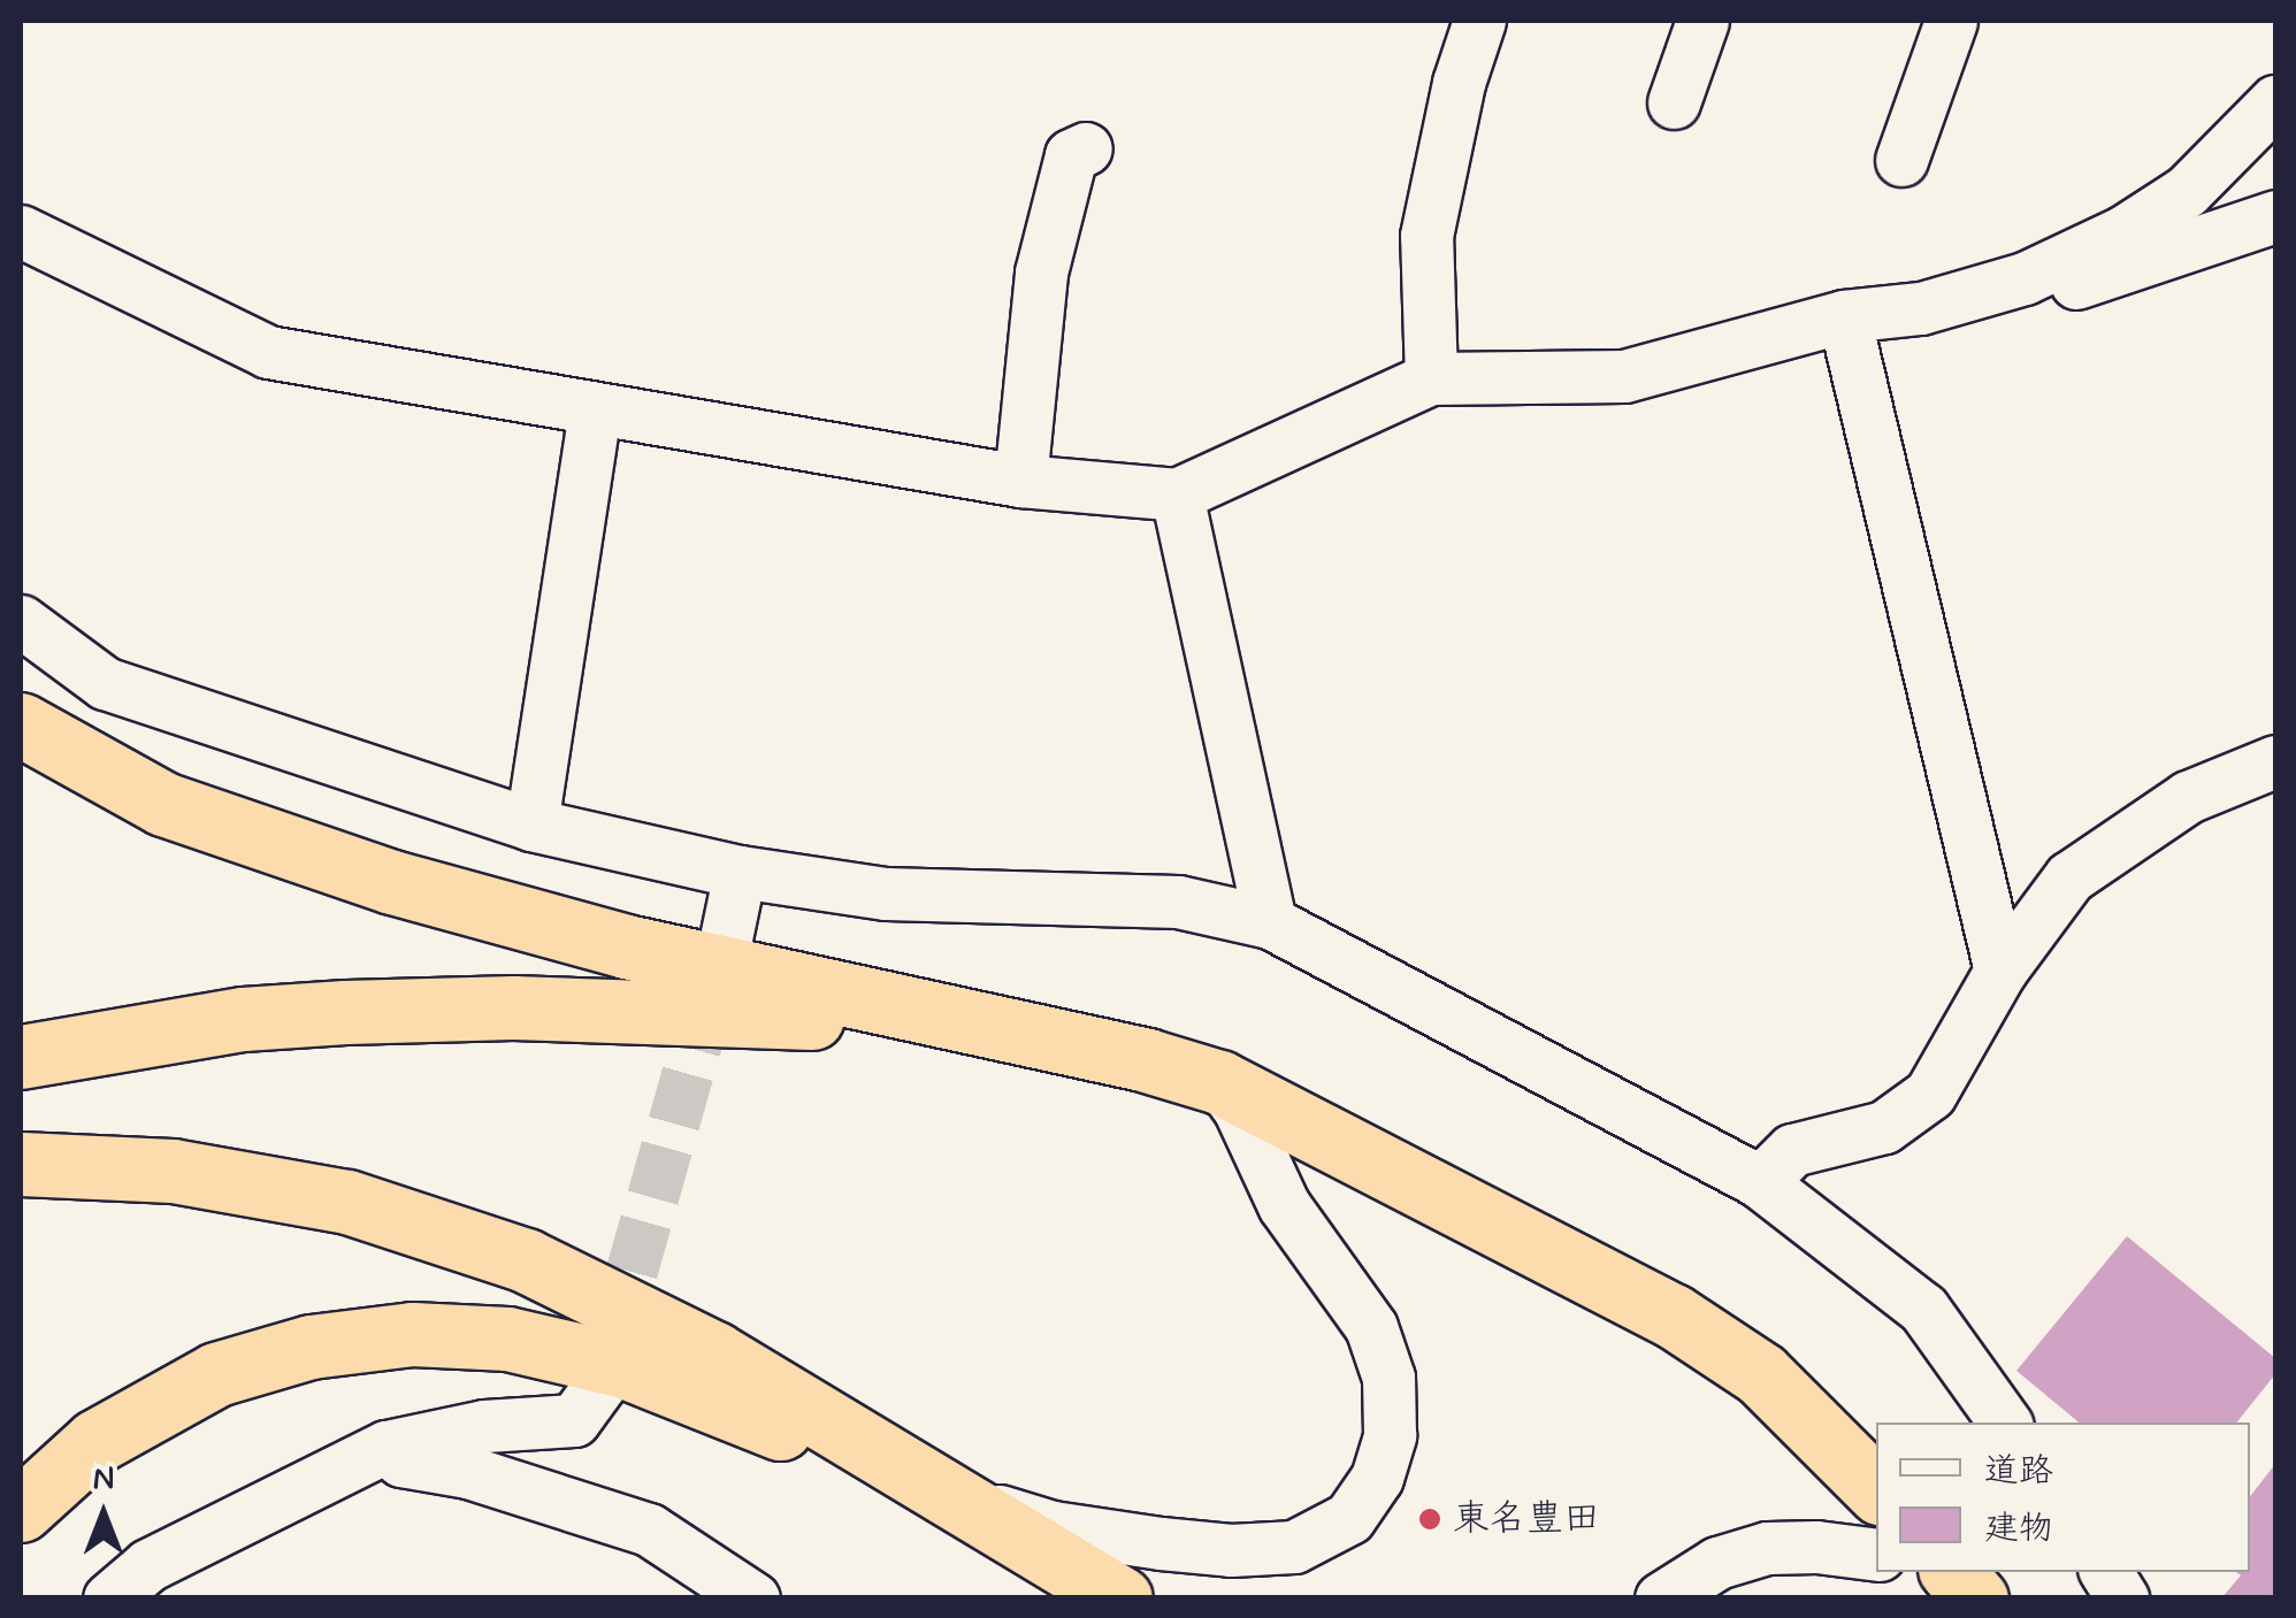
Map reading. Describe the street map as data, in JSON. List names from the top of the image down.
{
  "places": ["東名豊田"],
  "legend": ["道路", "建物"],
  "north": "top"
}
